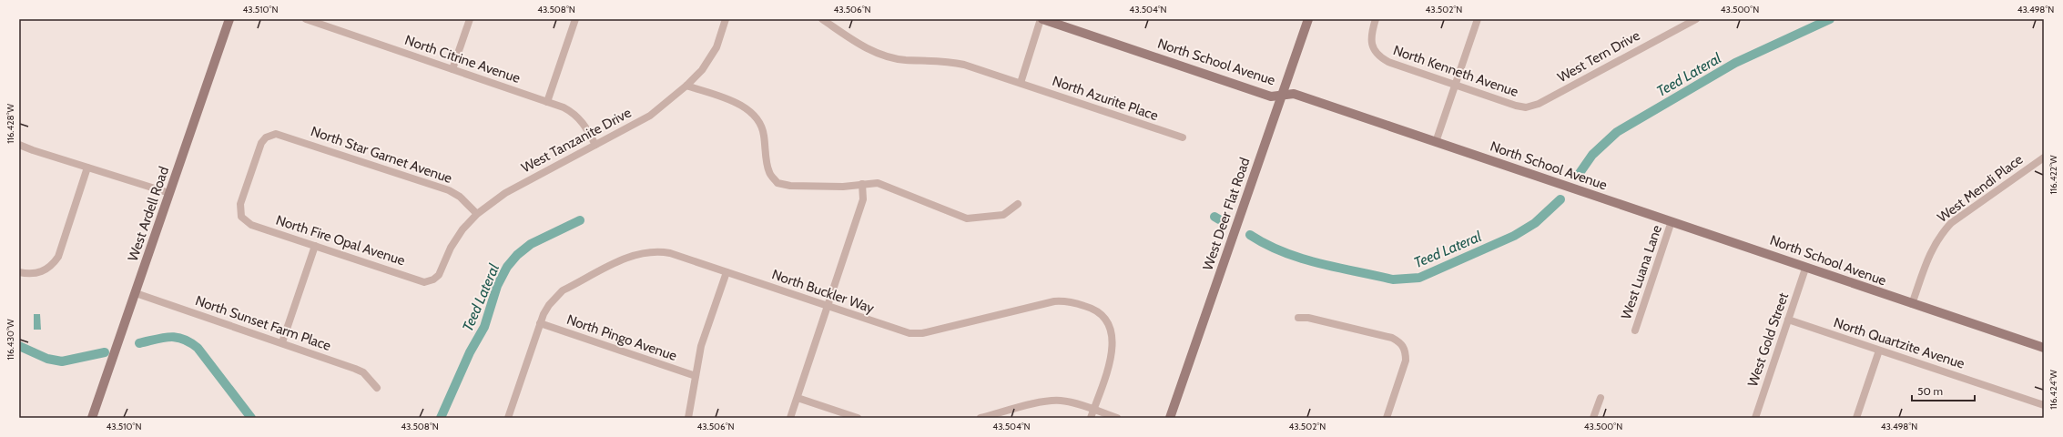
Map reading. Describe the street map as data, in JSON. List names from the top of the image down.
{
  "streets": {
    "street": [
      "West Tern Drive",
      "North Citrine Avenue",
      "North School Avenue",
      "North Kenneth Avenue",
      "North Azurite Place",
      "West Tanzanite Drive",
      "North Star Garnet Avenue",
      "West Mendi Place",
      "West Ardell Road",
      "West Deer Flat Road",
      "North Fire Opal Avenue",
      "West Luana Lane",
      "North Buckler Way",
      "North Sunset Farm Place",
      "North Pingo Avenue",
      "West Gold Street",
      "North Quartzite Avenue"
    ]
  },
  "crossings": [
    ["West Tern Drive", "North Kenneth Avenue"],
    ["North Citrine Avenue", "West Tanzanite Drive"],
    ["North School Avenue", "West Mendi Place"],
    ["North School Avenue", "West Deer Flat Road"],
    ["North School Avenue", "West Luana Lane"],
    ["North School Avenue", "West Gold Street"],
    ["West Tanzanite Drive", "North Star Garnet Avenue"],
    ["West Tanzanite Drive", "North Fire Opal Avenue"],
    ["North Star Garnet Avenue", "North Fire Opal Avenue"],
    ["West Ardell Road", "North Sunset Farm Place"],
    ["North Buckler Way", "North Pingo Avenue"],
    ["West Gold Street", "North Quartzite Avenue"]
  ],
  "water": ["Teed Lateral"],
  "scale_bar": "50 m",
  "coordinates": [
    "43.510°N",
    "43.508°N",
    "43.506°N",
    "43.504°N",
    "43.502°N",
    "43.500°N",
    "43.498°N",
    "116.428°W",
    "116.422°W",
    "116.430°W",
    "116.424°W"
  ]
}
